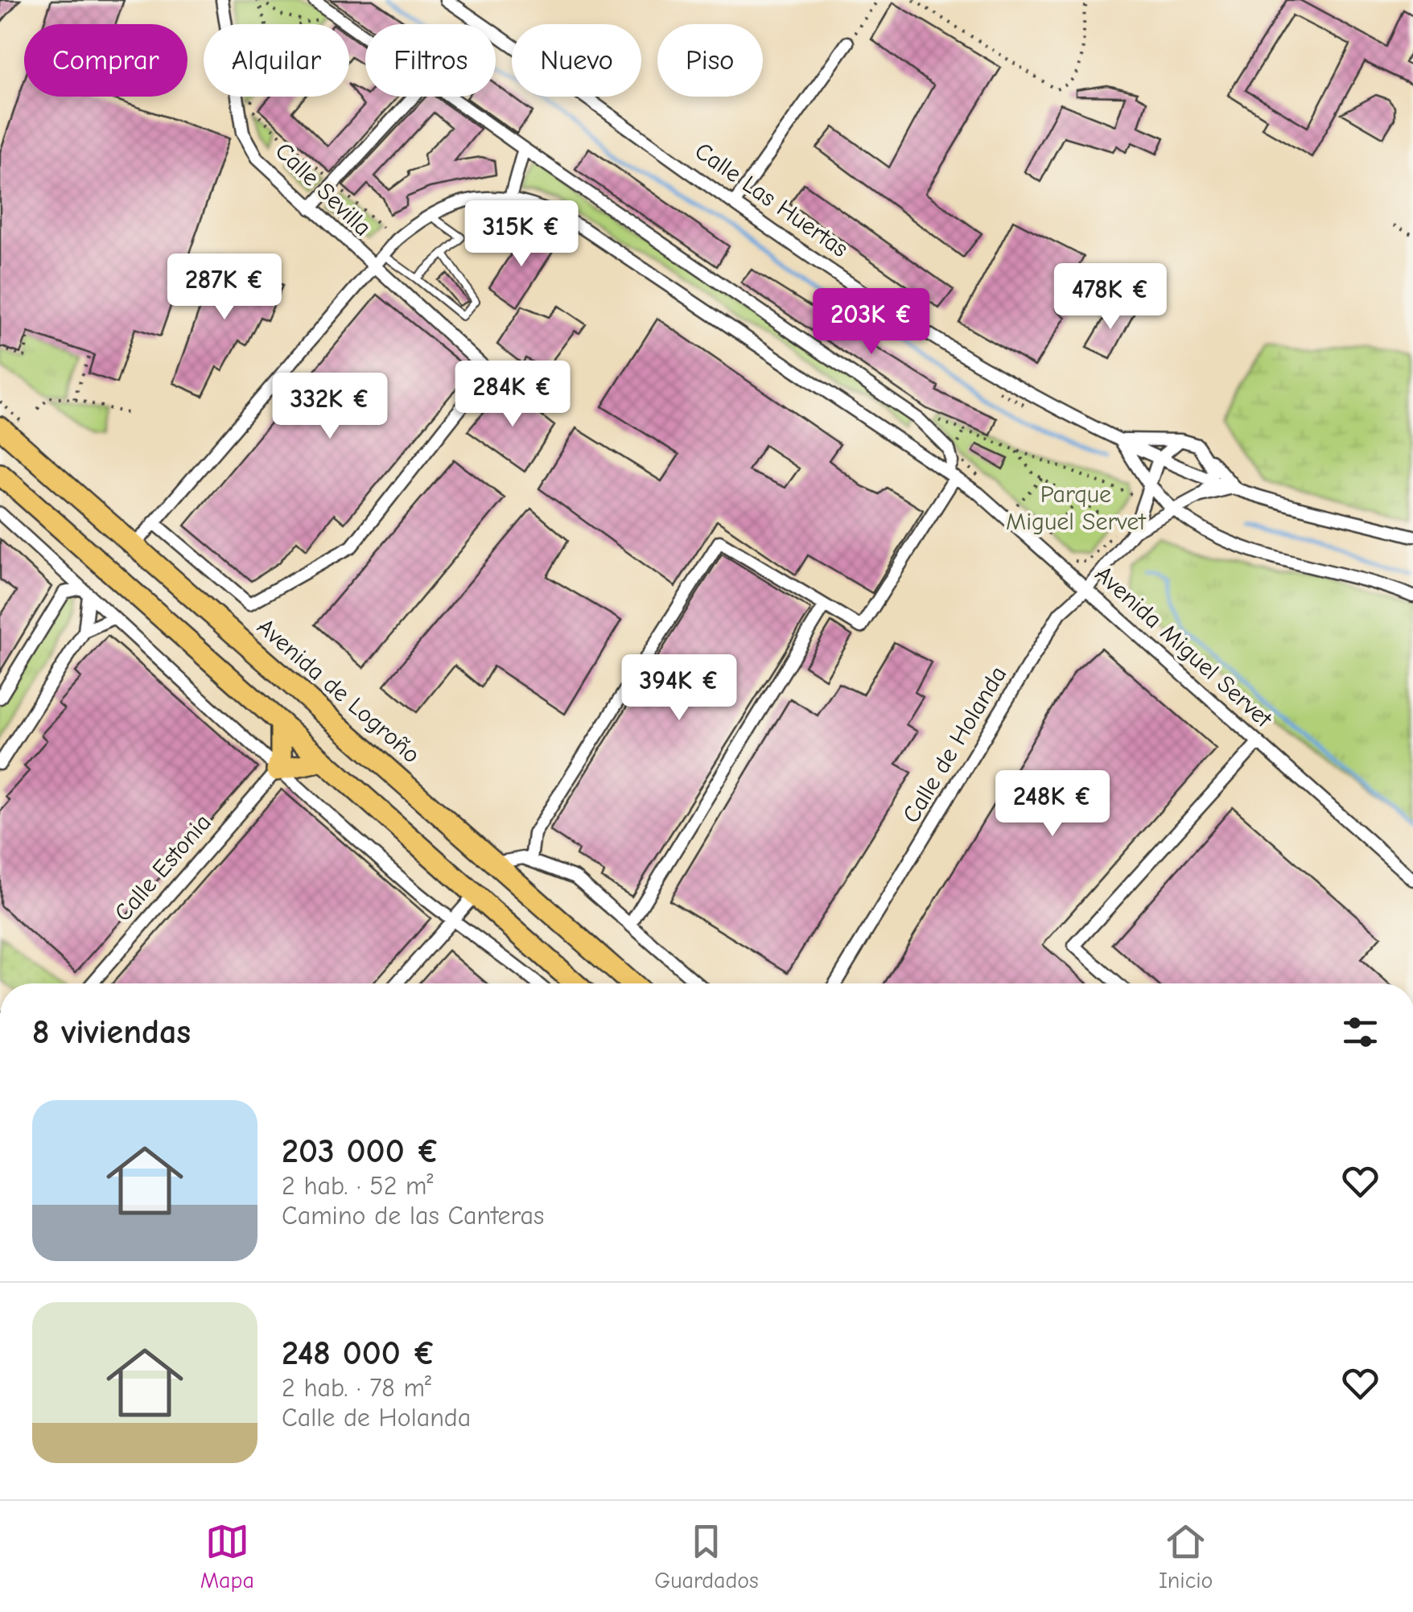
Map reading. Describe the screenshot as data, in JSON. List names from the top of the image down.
{
  "streets": {
    "highway": ["Avenida de Logroño"],
    "street": [
      "Calle Sevilla",
      "Calle Las Huertas",
      "Avenida Miguel Servet",
      "Calle de Holanda",
      "Calle Estonia"
    ]
  },
  "crossings": [
    ["Calle Sevilla", "Avenida Miguel Servet"],
    ["Calle Las Huertas", "Calle de Holanda"],
    ["Avenida Miguel Servet", "Avenida de Logroño"],
    ["Avenida Miguel Servet", "Calle de Holanda"]
  ],
  "parks": ["Parque Miguel Servet"],
  "page": {
    "chip": [
      "Comprar",
      "Alquilar",
      "Filtros",
      "Nuevo",
      "Piso"
    ],
    "price": [
      "315K €",
      "287K €",
      "478K €",
      "203K €",
      "284K €",
      "332K €",
      "394K €",
      "248K €"
    ],
    "heading": "8 viviendas",
    "list": [
      {
        "name": "203 000 €",
        "note": "2 hab. · 52 m² · Camino de las Canteras"
      },
      {
        "name": "248 000 €",
        "note": "2 hab. · 78 m² · Calle de Holanda"
      }
    ],
    "tabs": ["Mapa", "Guardados", "Inicio"]
  }
}
